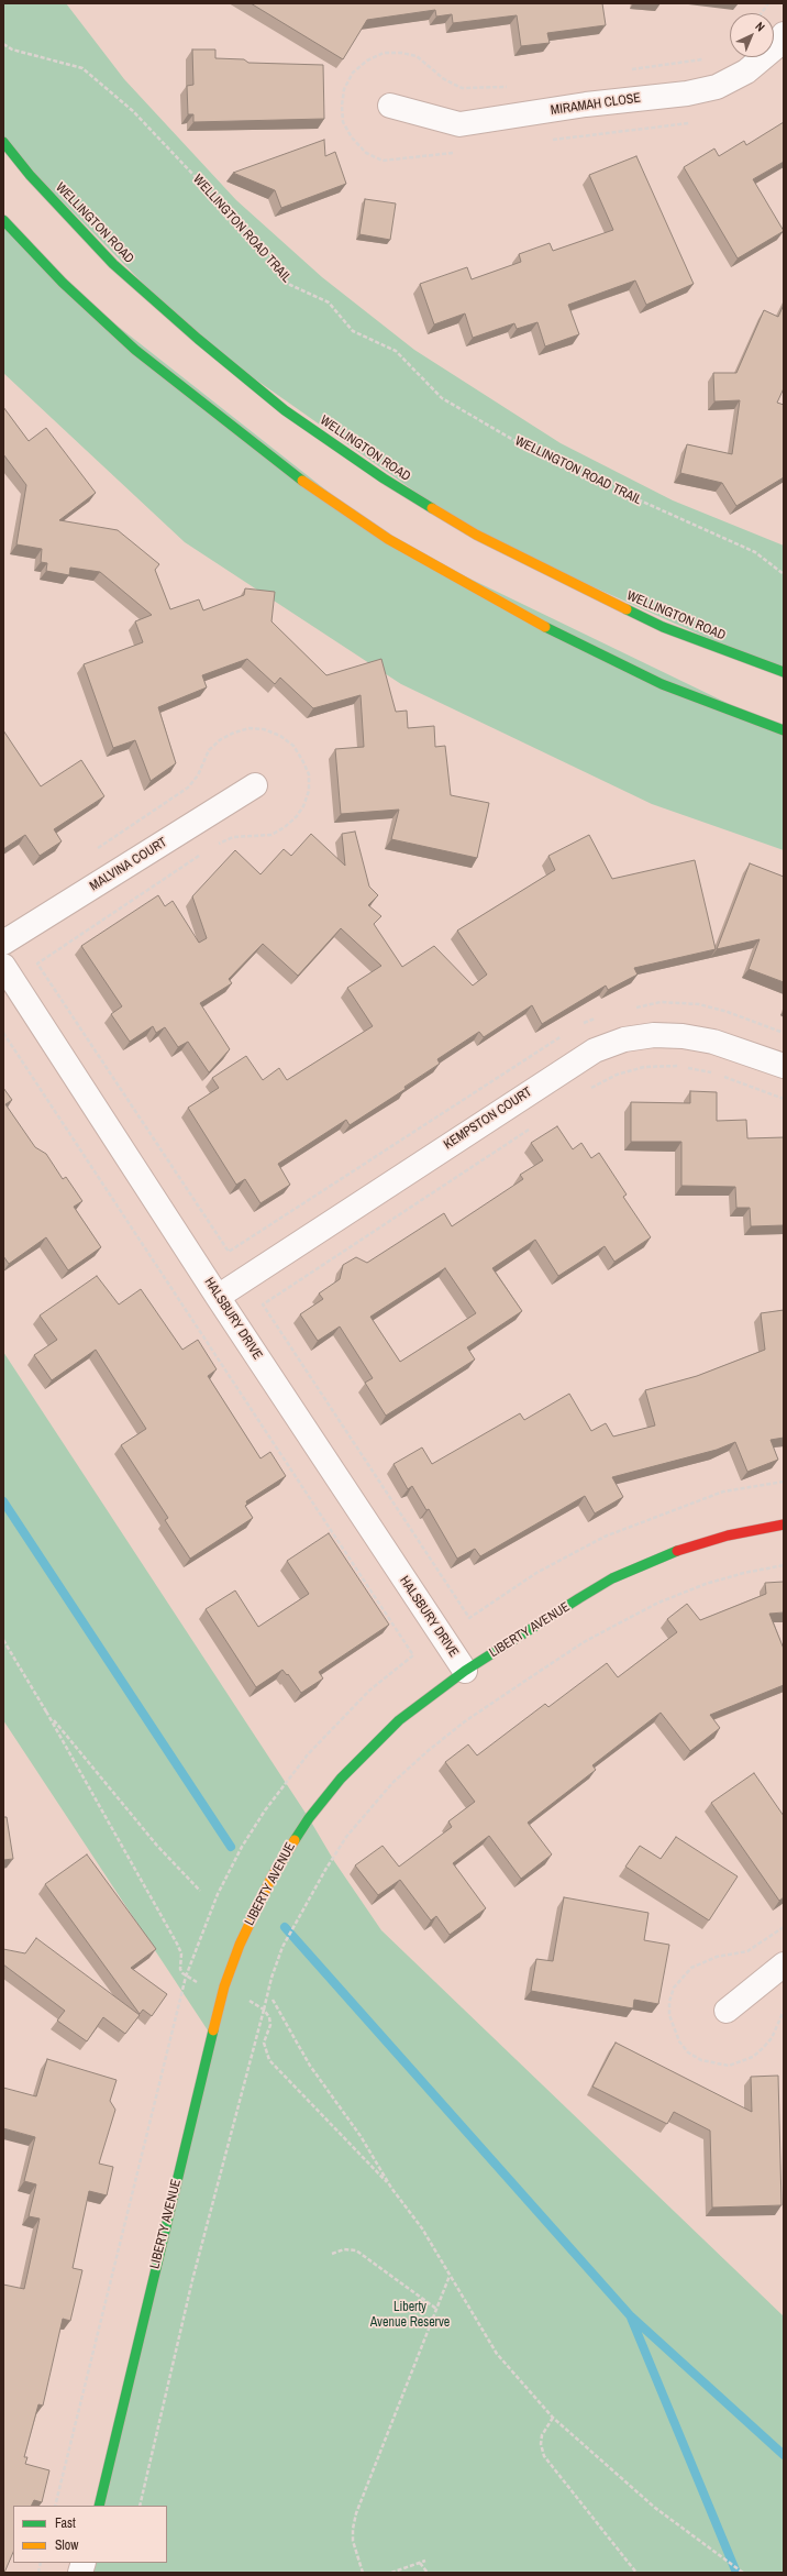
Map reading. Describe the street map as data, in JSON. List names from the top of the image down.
{
  "streets": {
    "main road": ["WELLINGTON ROAD", "LIBERTY AVENUE"],
    "street": [
      "MIRAMAH CLOSE",
      "MALVINA COURT",
      "KEMPSTON COURT",
      "HALSBURY DRIVE"
    ],
    "path": ["WELLINGTON ROAD TRAIL"]
  },
  "crossings": [
    ["KEMPSTON COURT", "HALSBURY DRIVE"],
    ["HALSBURY DRIVE", "LIBERTY AVENUE"]
  ],
  "parks": ["Liberty Avenue Reserve"],
  "legend": ["Fast", "Slow"],
  "north": "top right"
}
